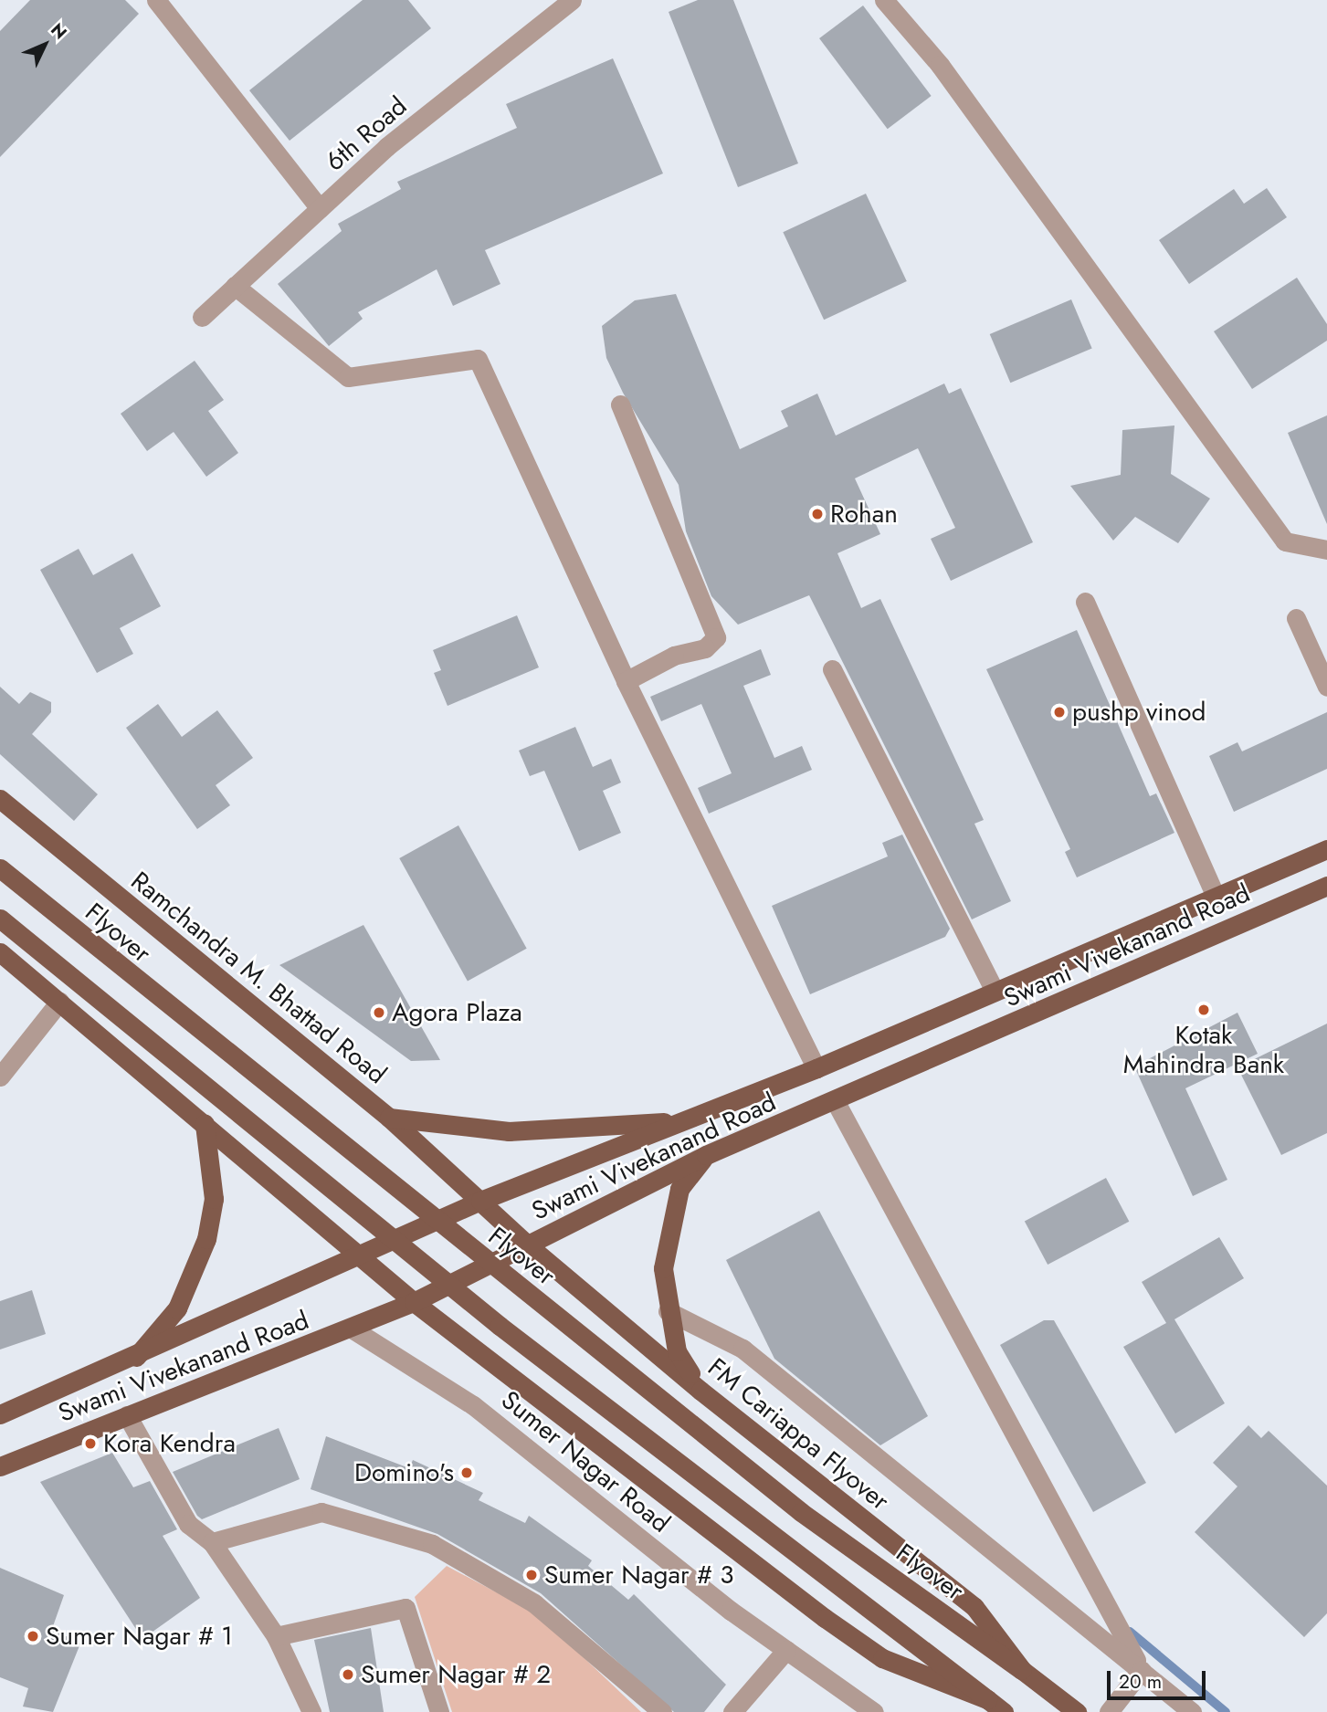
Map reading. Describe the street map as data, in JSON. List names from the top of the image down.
{
  "streets": {
    "main road": [
      "Flyover",
      "Swami Vivekanand Road",
      "Ramchandra M. Bhattad Road",
      "FM Cariappa Flyover"
    ],
    "street": ["6th Road", "Sumer Nagar Road"]
  },
  "crossings": [
    ["Flyover", "FM Cariappa Flyover"],
    ["Swami Vivekanand Road", "Ramchandra M. Bhattad Road"],
    ["Swami Vivekanand Road", "FM Cariappa Flyover"],
    ["Swami Vivekanand Road", "Sumer Nagar Road"],
    ["Ramchandra M. Bhattad Road", "FM Cariappa Flyover"]
  ],
  "places": [
    "Rohan",
    "pushp vinod",
    "Kotak Mahindra Bank",
    "Agora Plaza",
    "Kora Kendra",
    "Domino's",
    "Sumer Nagar # 3",
    "Sumer Nagar # 1",
    "Sumer Nagar # 2"
  ],
  "scale_bar": "20 m",
  "north": "top right"
}
